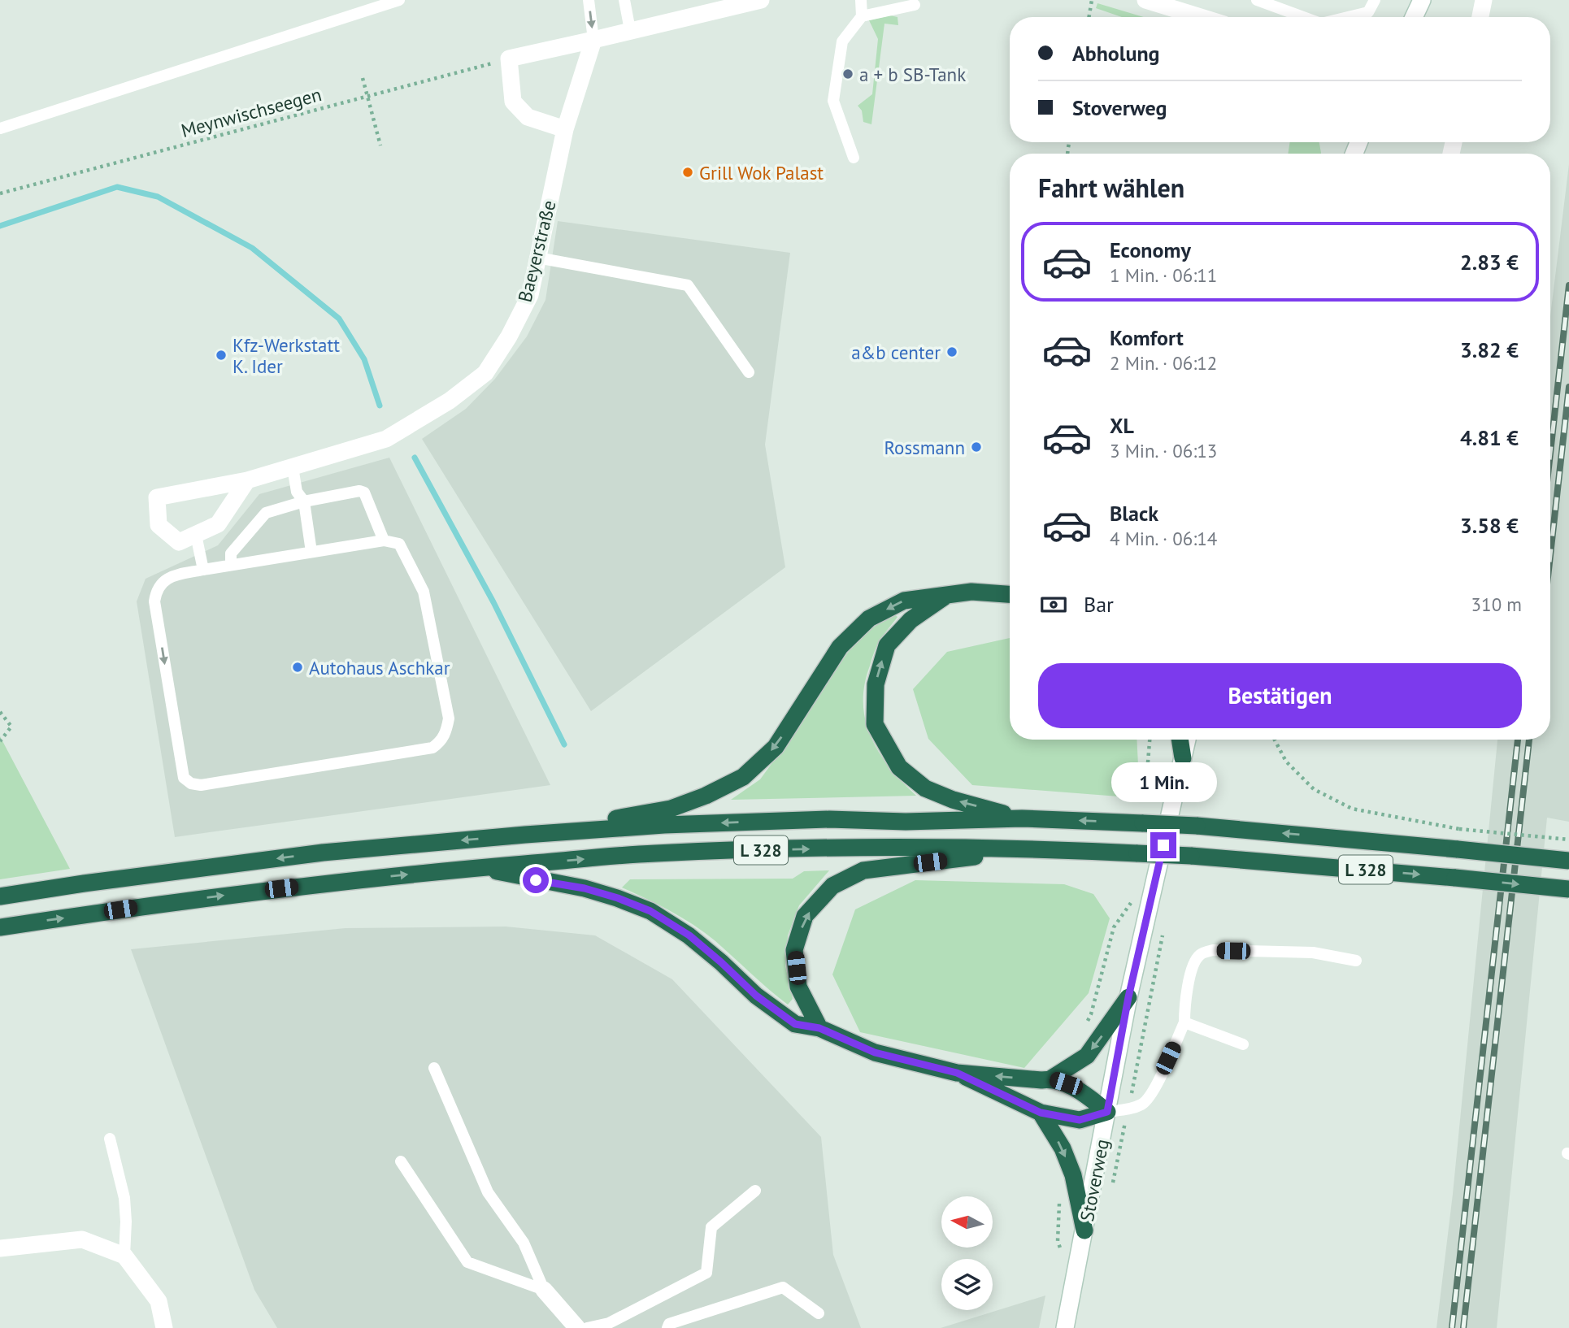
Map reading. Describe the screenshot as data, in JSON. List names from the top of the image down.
{
  "streets": {
    "highway": ["L 328"],
    "street": ["Baeyerstraße", "Stoverweg"],
    "path": ["Meynwischseegen"]
  },
  "places": [
    "a + b SB-Tank",
    "Grill Wok Palast",
    "a&b center",
    "Kfz-Werkstatt K. Ider",
    "Rossmann",
    "Autohaus Aschkar"
  ],
  "north": "left",
  "page": {
    "banner": ["Abholung", "Stoverweg"],
    "heading": "Fahrt wählen",
    "list": [
      {
        "name": "Economy",
        "note": "1 Min. · 06:11",
        "value": "2.83 €"
      },
      {
        "name": "Komfort",
        "note": "2 Min. · 06:12",
        "value": "3.82 €"
      },
      {
        "name": "XL",
        "note": "3 Min. · 06:13",
        "value": "4.81 €"
      },
      {
        "name": "Black",
        "note": "4 Min. · 06:14",
        "value": "3.58 €"
      }
    ],
    "pay": ["Bar", "310 m"],
    "buttons": "Bestätigen",
    "bubble": "1 Min."
  }
}
